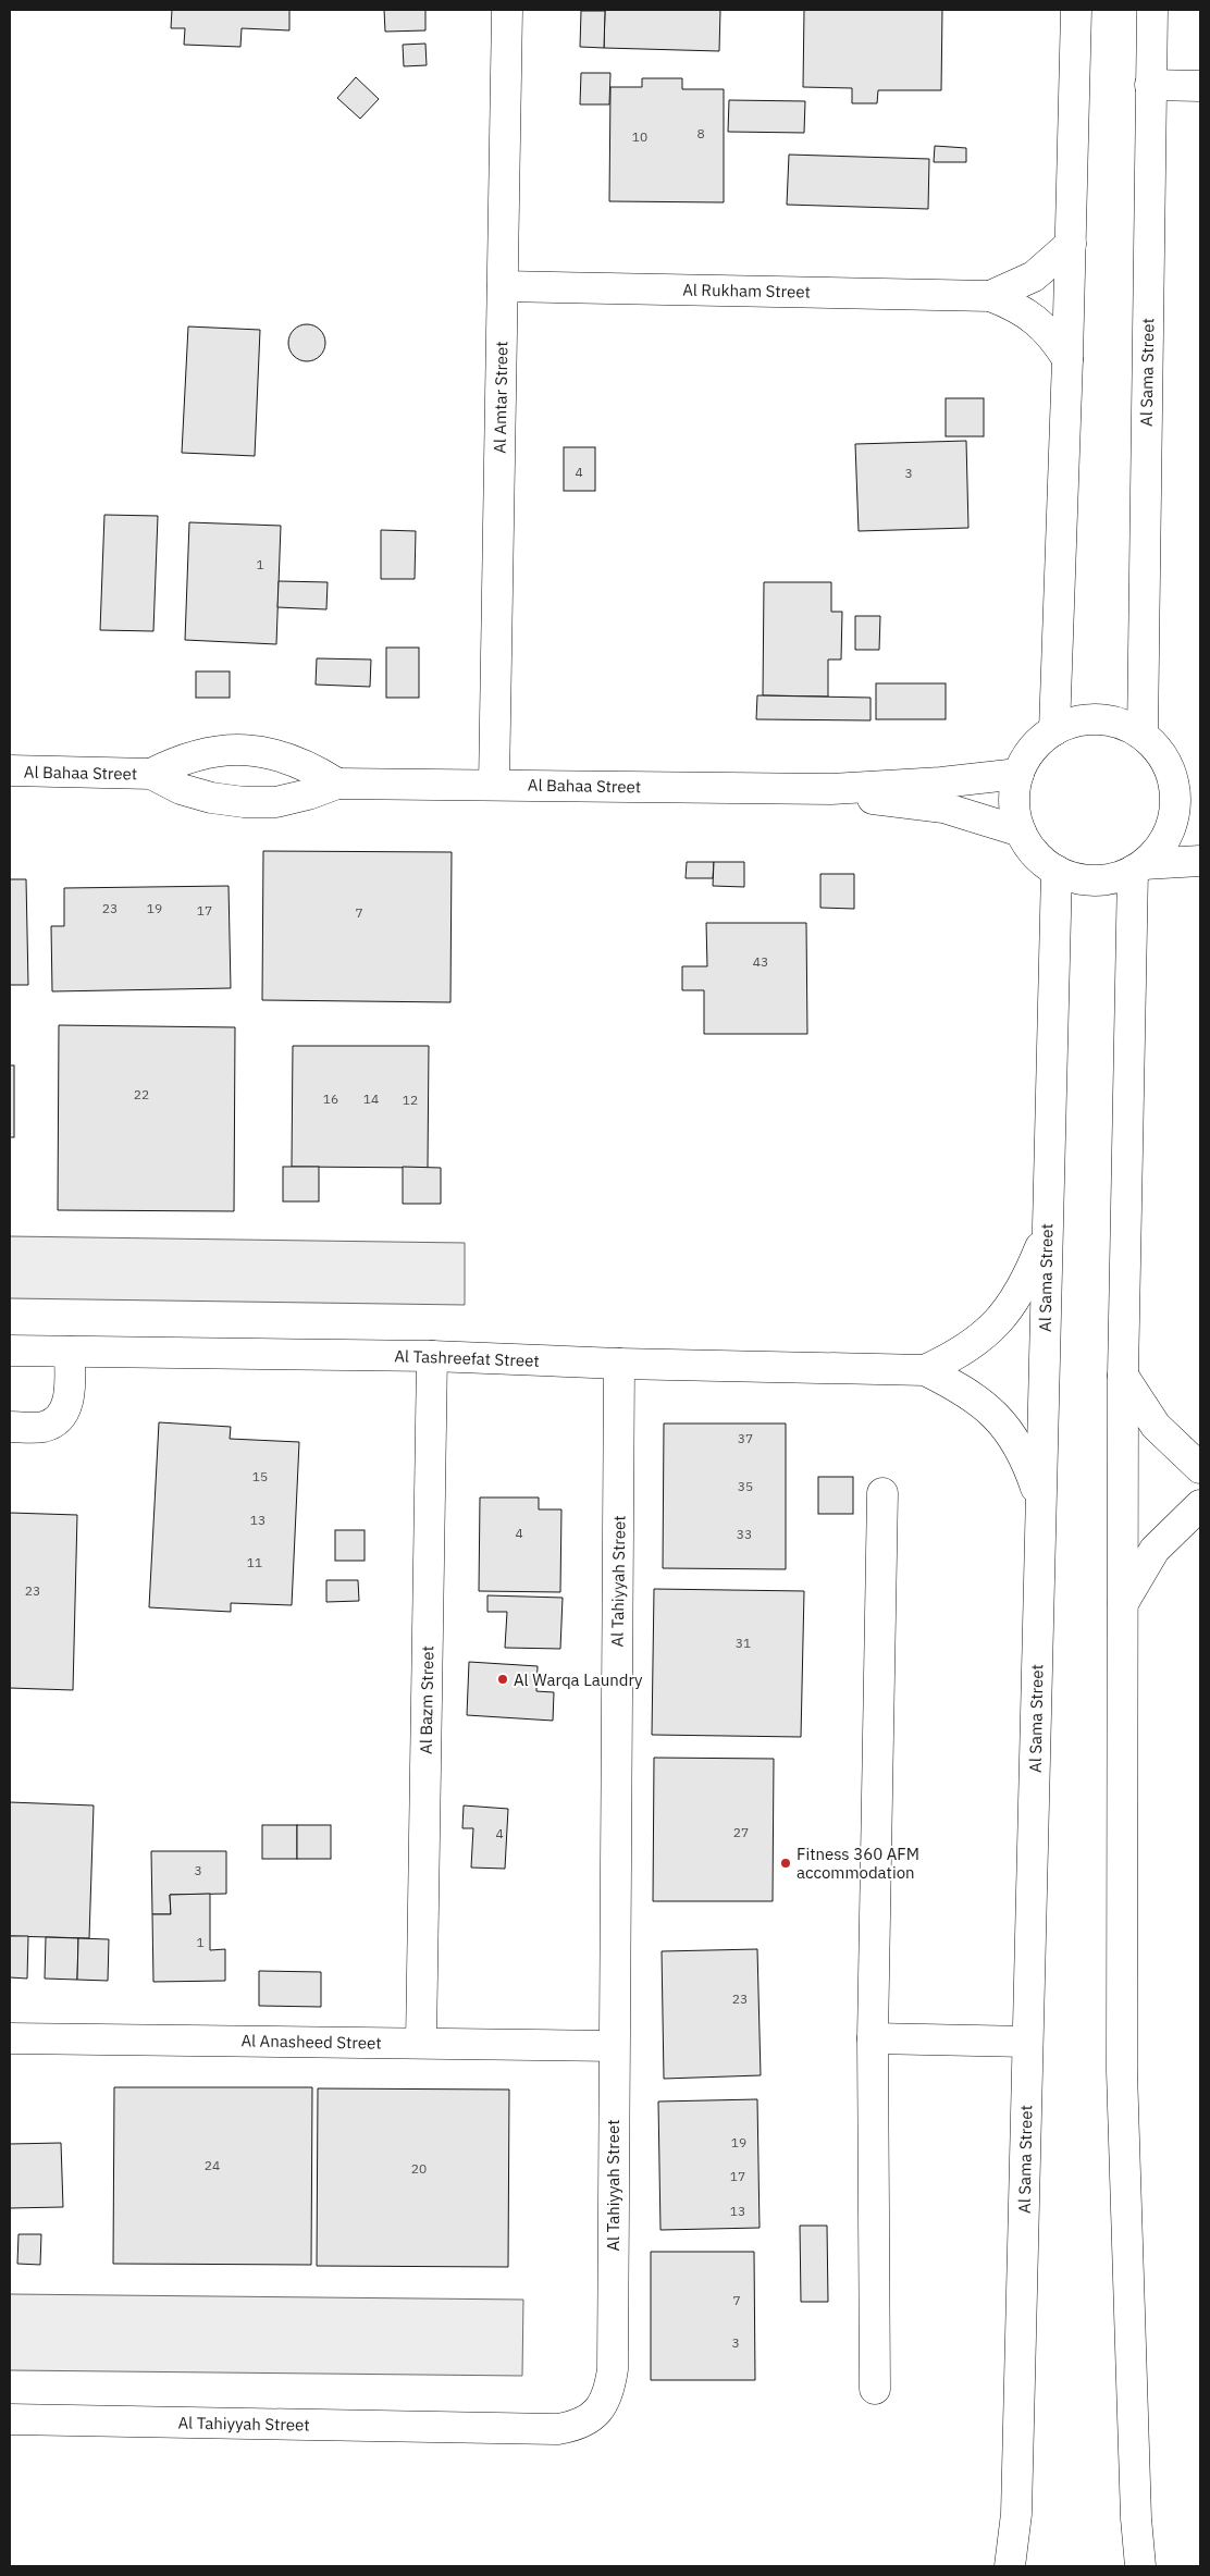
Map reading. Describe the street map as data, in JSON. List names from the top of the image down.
{
  "streets": {
    "street": [
      "Al Rukham Street",
      "Al Sama Street",
      "Al Amtar Street",
      "Al Bahaa Street",
      "Al Tashreefat Street",
      "Al Tahiyyah Street",
      "Al Bazm Street",
      "Al Anasheed Street"
    ]
  },
  "crossings": [
    ["Al Rukham Street", "Al Amtar Street"],
    ["Al Sama Street", "Al Bahaa Street"],
    ["Al Sama Street", "Al Tashreefat Street"],
    ["Al Amtar Street", "Al Bahaa Street"],
    ["Al Tashreefat Street", "Al Tahiyyah Street"],
    ["Al Tashreefat Street", "Al Bazm Street"],
    ["Al Tahiyyah Street", "Al Anasheed Street"],
    ["Al Bazm Street", "Al Anasheed Street"]
  ],
  "places": ["Al Warqa Laundry", "Fitness 360 AFM accommodation"],
  "house_numbers": [
    "8",
    "10",
    "4",
    "3",
    "1",
    "23",
    "19",
    "17",
    "7",
    "43",
    "22",
    "16",
    "14",
    "12",
    "37",
    "15",
    "35",
    "13",
    "4",
    "33",
    "11",
    "23",
    "31",
    "27",
    "4",
    "3",
    "1",
    "23",
    "19",
    "24",
    "20",
    "17",
    "13",
    "7",
    "3"
  ]
}
